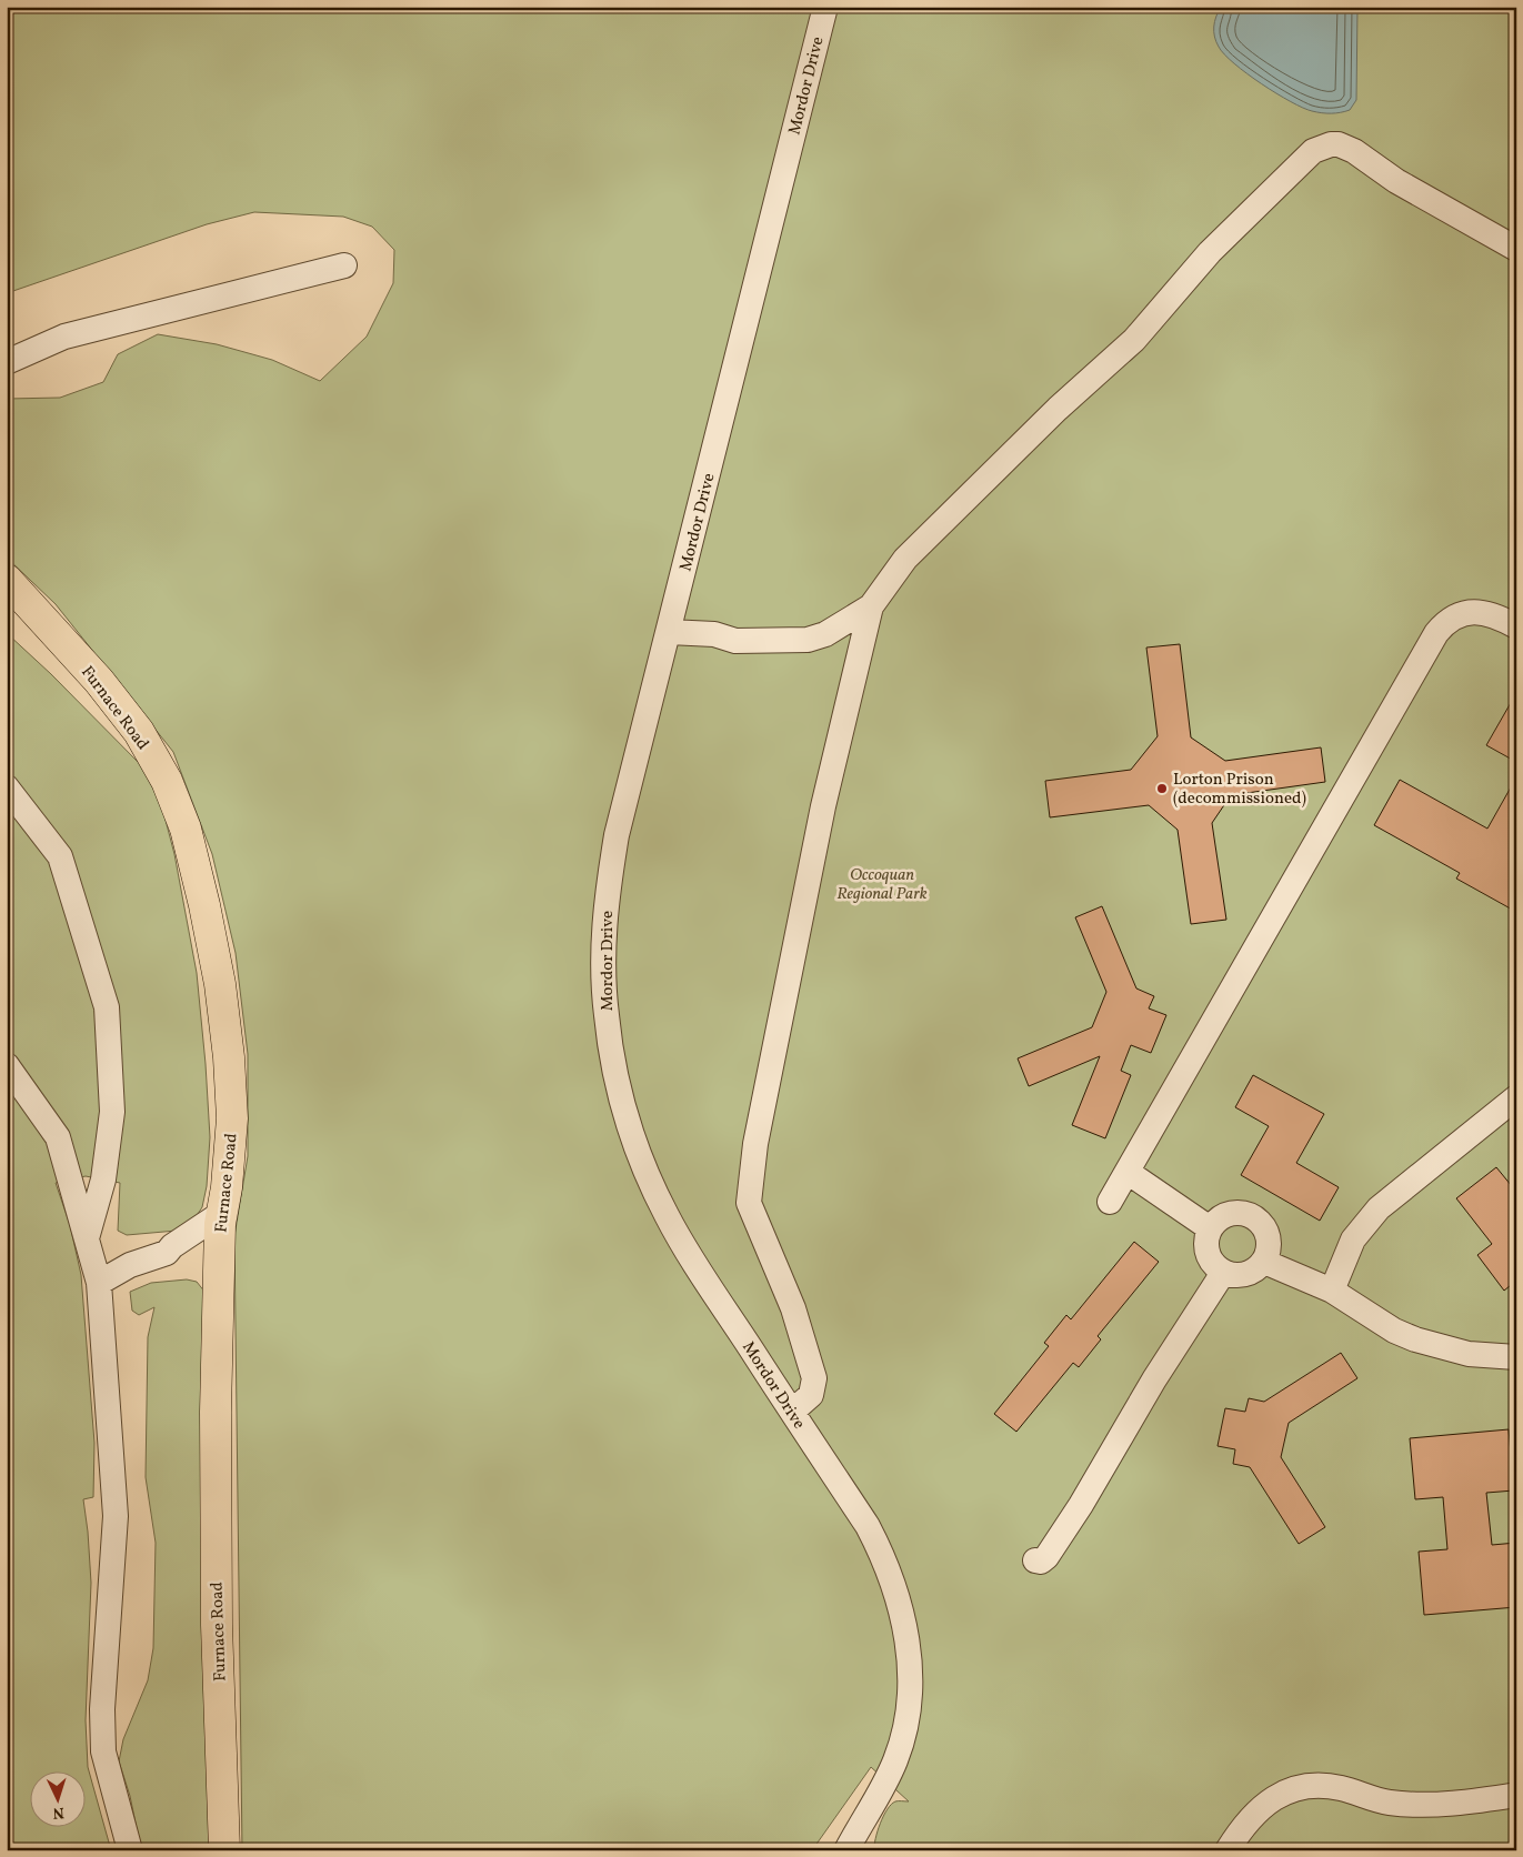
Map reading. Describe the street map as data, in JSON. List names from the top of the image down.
{
  "streets": {
    "main road": ["Furnace Road"],
    "street": ["Mordor Drive"]
  },
  "parks": ["Occoquan Regional Park"],
  "places": ["Lorton Prison (decommissioned)"],
  "north": "bottom"
}
